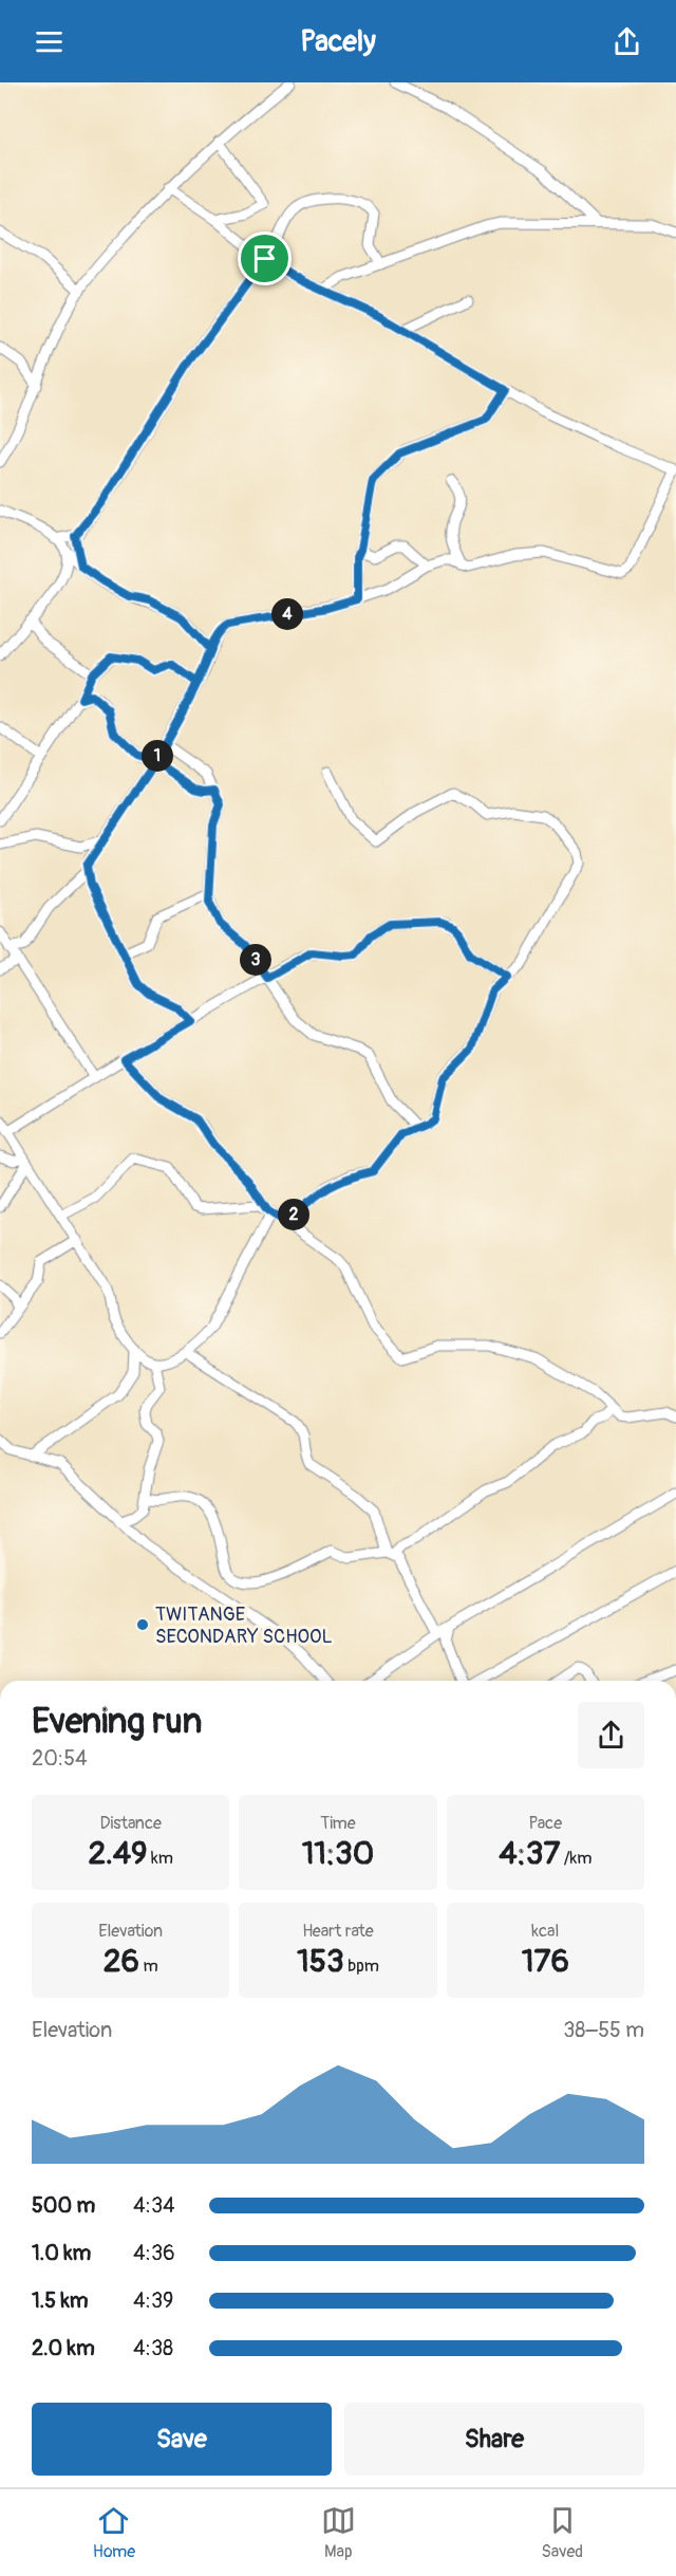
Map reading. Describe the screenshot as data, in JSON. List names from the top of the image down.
{
  "places": ["TWITANGE SECONDARY SCHOOL"],
  "page": {
    "header": "Pacely",
    "pins": [
      "4",
      "1",
      "3",
      "2"
    ],
    "heading": ["Evening run", "20:54"],
    "stats": [
      ["Distance", "2.49 km"],
      ["Time", "11:30"],
      ["Pace", "4:37 /km"],
      ["Elevation", "26 m"],
      ["Heart rate", "153 bpm"],
      ["kcal", "176"]
    ],
    "chart": ["Elevation", "38–55 m"],
    "list": [
      {
        "name": "500 m",
        "note": "4:34"
      },
      {
        "name": "1.0 km",
        "note": "4:36"
      },
      {
        "name": "1.5 km",
        "note": "4:39"
      },
      {
        "name": "2.0 km",
        "note": "4:38"
      }
    ],
    "buttons": ["Save", "Share"],
    "tabs": ["Home", "Map", "Saved"]
  }
}
